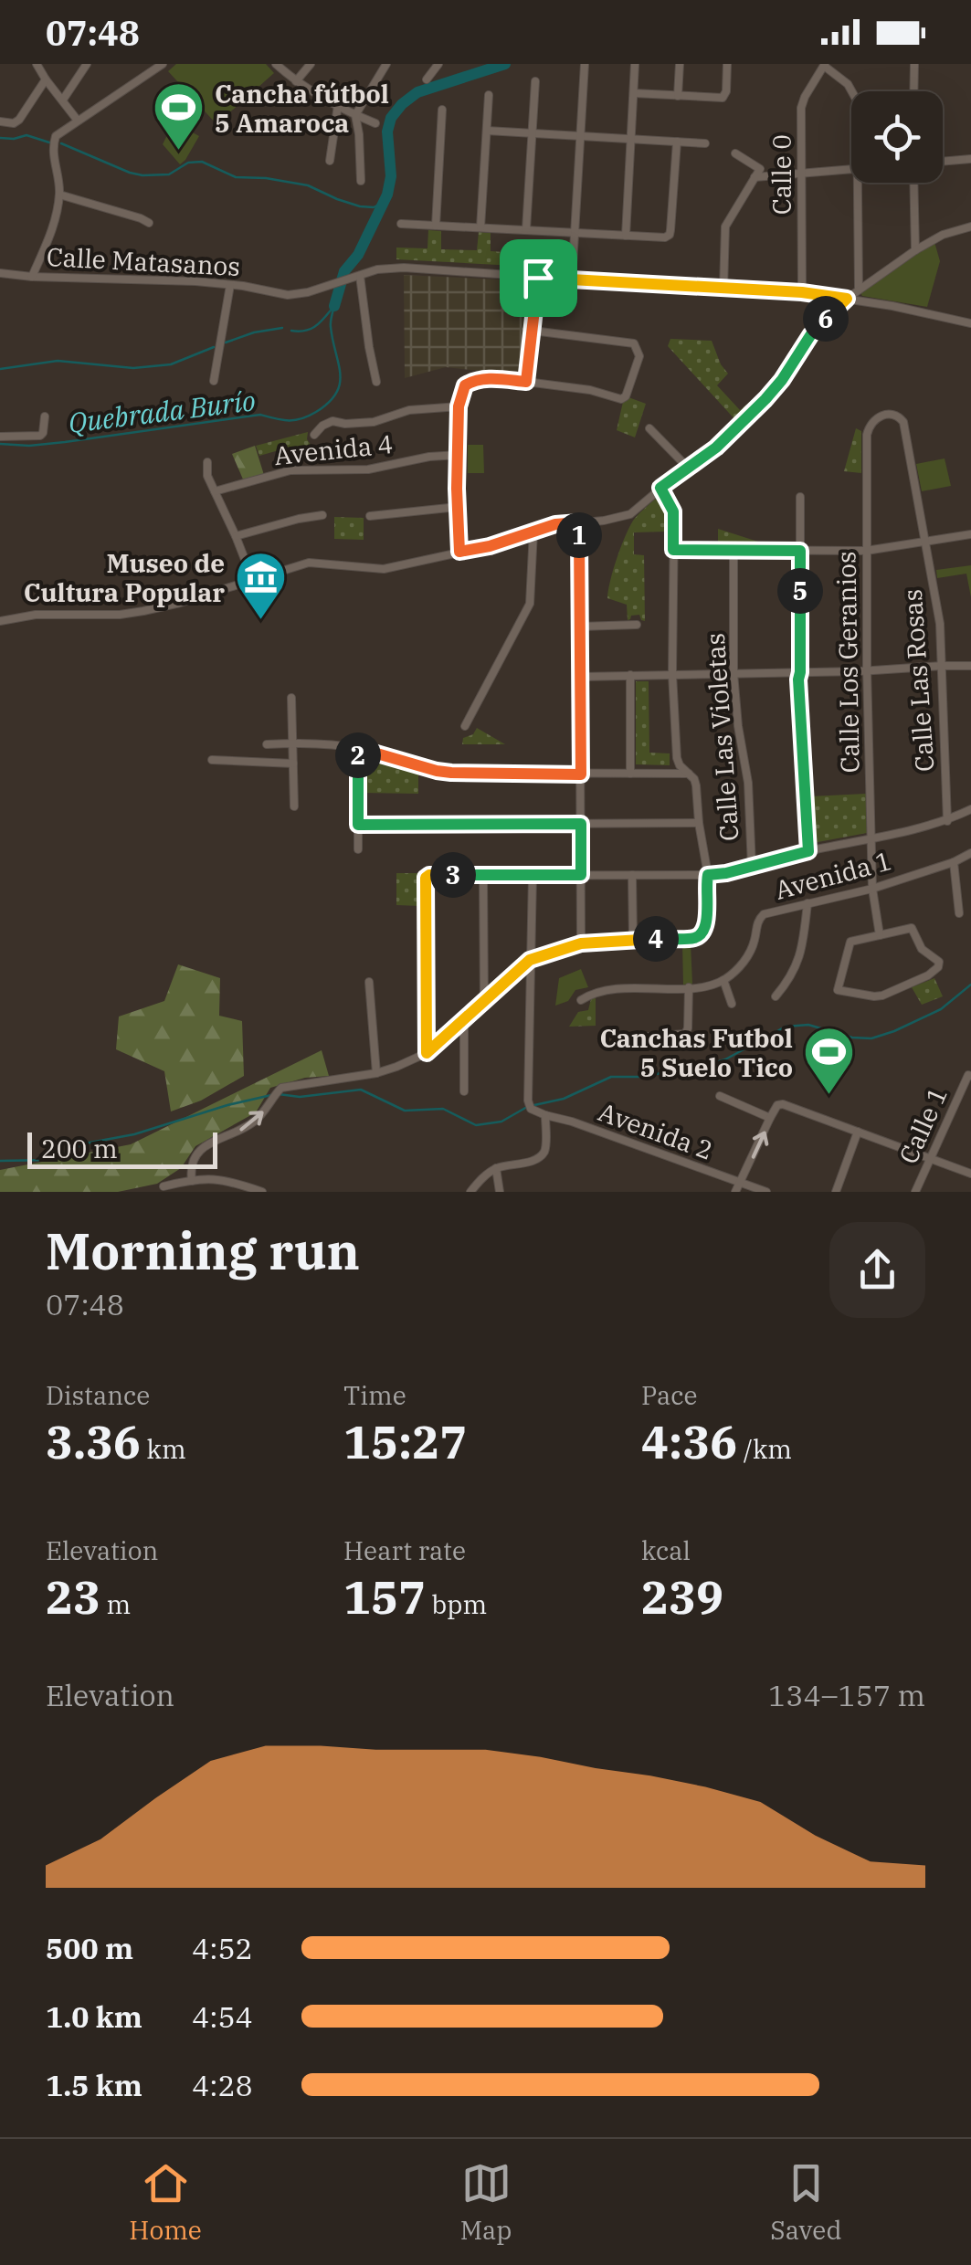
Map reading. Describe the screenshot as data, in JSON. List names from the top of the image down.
{
  "streets": {
    "street": [
      "Calle 0",
      "Calle Matasanos",
      "Avenida 4",
      "Calle Los Geranios",
      "Calle Las Rosas",
      "Calle Las Violetas",
      "Avenida 1",
      "Calle 1",
      "Avenida 2"
    ]
  },
  "crossings": [
    ["Calle Los Geranios", "Calle Las Rosas"],
    ["Calle Los Geranios", "Avenida 1"]
  ],
  "water": ["Quebrada Burío"],
  "places": {
    "sports": ["Cancha fútbol 5 Amaroca", "Canchas Futbol 5 Suelo Tico"],
    "museum": ["Museo de Cultura Popular"]
  },
  "scale_bar": "200 m",
  "page": {
    "status": "07:48",
    "pins": [
      "6",
      "1",
      "5",
      "2",
      "3",
      "4"
    ],
    "scale": "200 m",
    "heading": ["Morning run", "07:48"],
    "stats": [
      ["Distance", "3.36 km"],
      ["Time", "15:27"],
      ["Pace", "4:36 /km"],
      ["Elevation", "23 m"],
      ["Heart rate", "157 bpm"],
      ["kcal", "239"]
    ],
    "chart": ["Elevation", "134–157 m"],
    "list": [
      {
        "name": "500 m",
        "note": "4:52"
      },
      {
        "name": "1.0 km",
        "note": "4:54"
      },
      {
        "name": "1.5 km",
        "note": "4:28"
      }
    ],
    "tabs": ["Home", "Map", "Saved"]
  }
}
